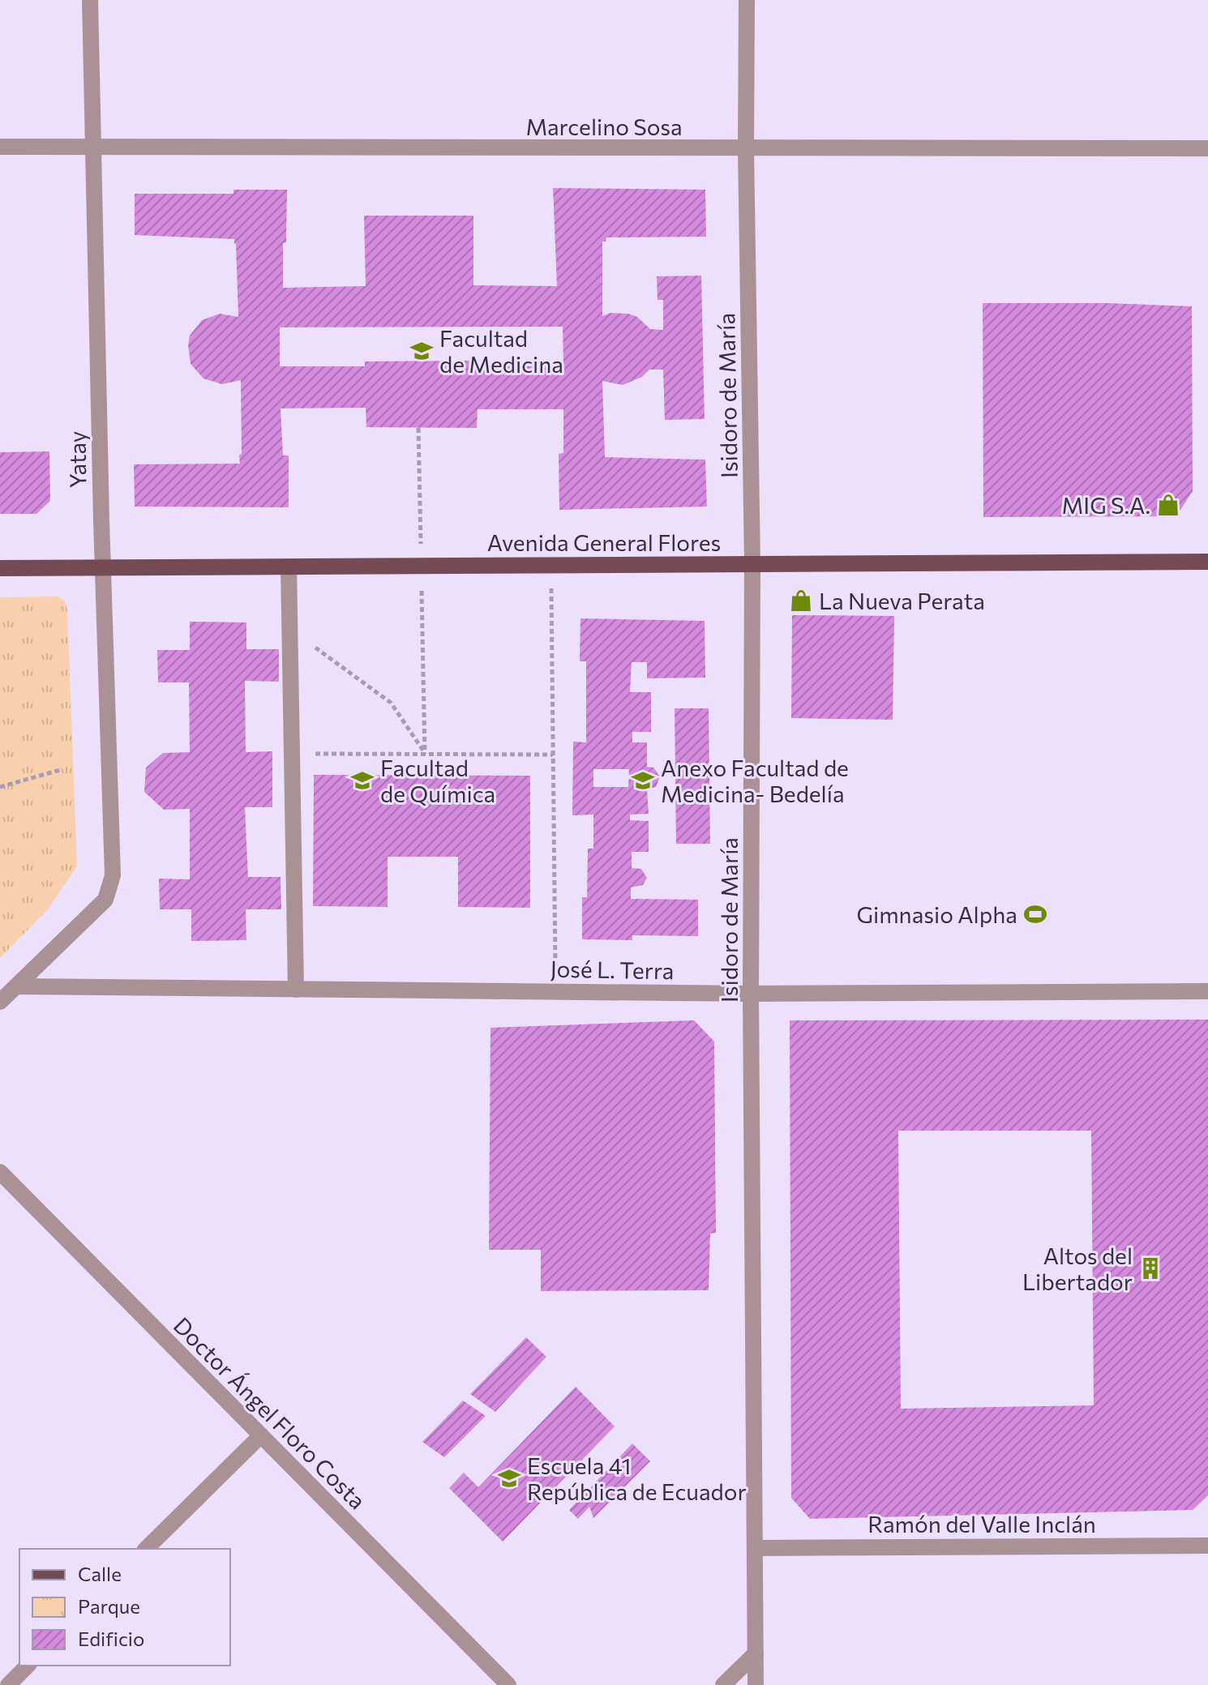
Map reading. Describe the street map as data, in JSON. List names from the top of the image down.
{
  "streets": {
    "main road": ["Avenida General Flores"],
    "street": [
      "Marcelino Sosa",
      "Isidoro de María",
      "Yatay",
      "José L. Terra",
      "Doctor Ángel Floro Costa",
      "Ramón del Valle Inclán"
    ]
  },
  "crossings": [
    ["Marcelino Sosa", "Isidoro de María"],
    ["Marcelino Sosa", "Yatay"],
    ["Isidoro de María", "Avenida General Flores"],
    ["Isidoro de María", "José L. Terra"],
    ["Isidoro de María", "Ramón del Valle Inclán"],
    ["Yatay", "Avenida General Flores"],
    ["Yatay", "José L. Terra"]
  ],
  "places": {
    "school or university": [
      "Facultad de Medicina",
      "Facultad de Química",
      "Anexo Facultad de Medicina- Bedelía",
      "Escuela 41 República de Ecuador"
    ],
    "shop": ["MIG S.A.", "La Nueva Perata"],
    "sports": ["Gimnasio Alpha"],
    "building": ["Altos del Libertador"]
  },
  "legend": ["Calle", "Parque", "Edificio"]
}
